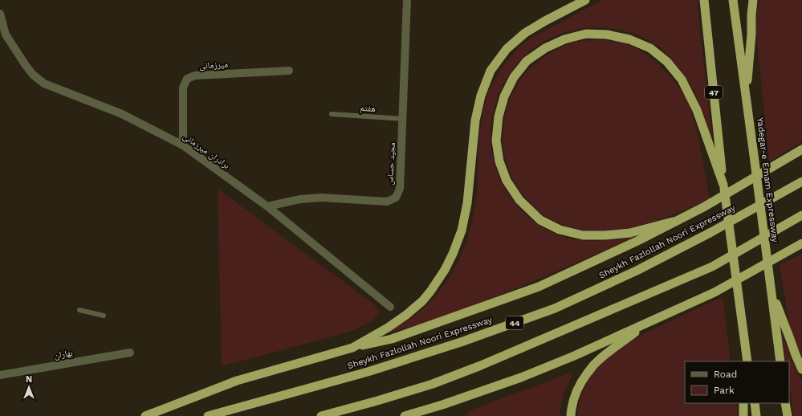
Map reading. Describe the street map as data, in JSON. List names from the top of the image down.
{
  "streets": {
    "highway": [
      "47",
      "Yadegar-e Emam Expressway",
      "Sheykh Fazlollah Noori Expressway",
      "44"
    ],
    "street": [
      "میرزمانی",
      "برادران میرزمانی",
      "مجید حساس",
      "بهاران"
    ],
    "lane": ["هفتم"]
  },
  "crossings": [
    ["میرزمانی", "برادران میرزمانی"],
    ["هفتم", "مجید حساس"],
    ["برادران میرزمانی", "مجید حساس"]
  ],
  "legend": ["Road", "Park"],
  "north": "top"
}
